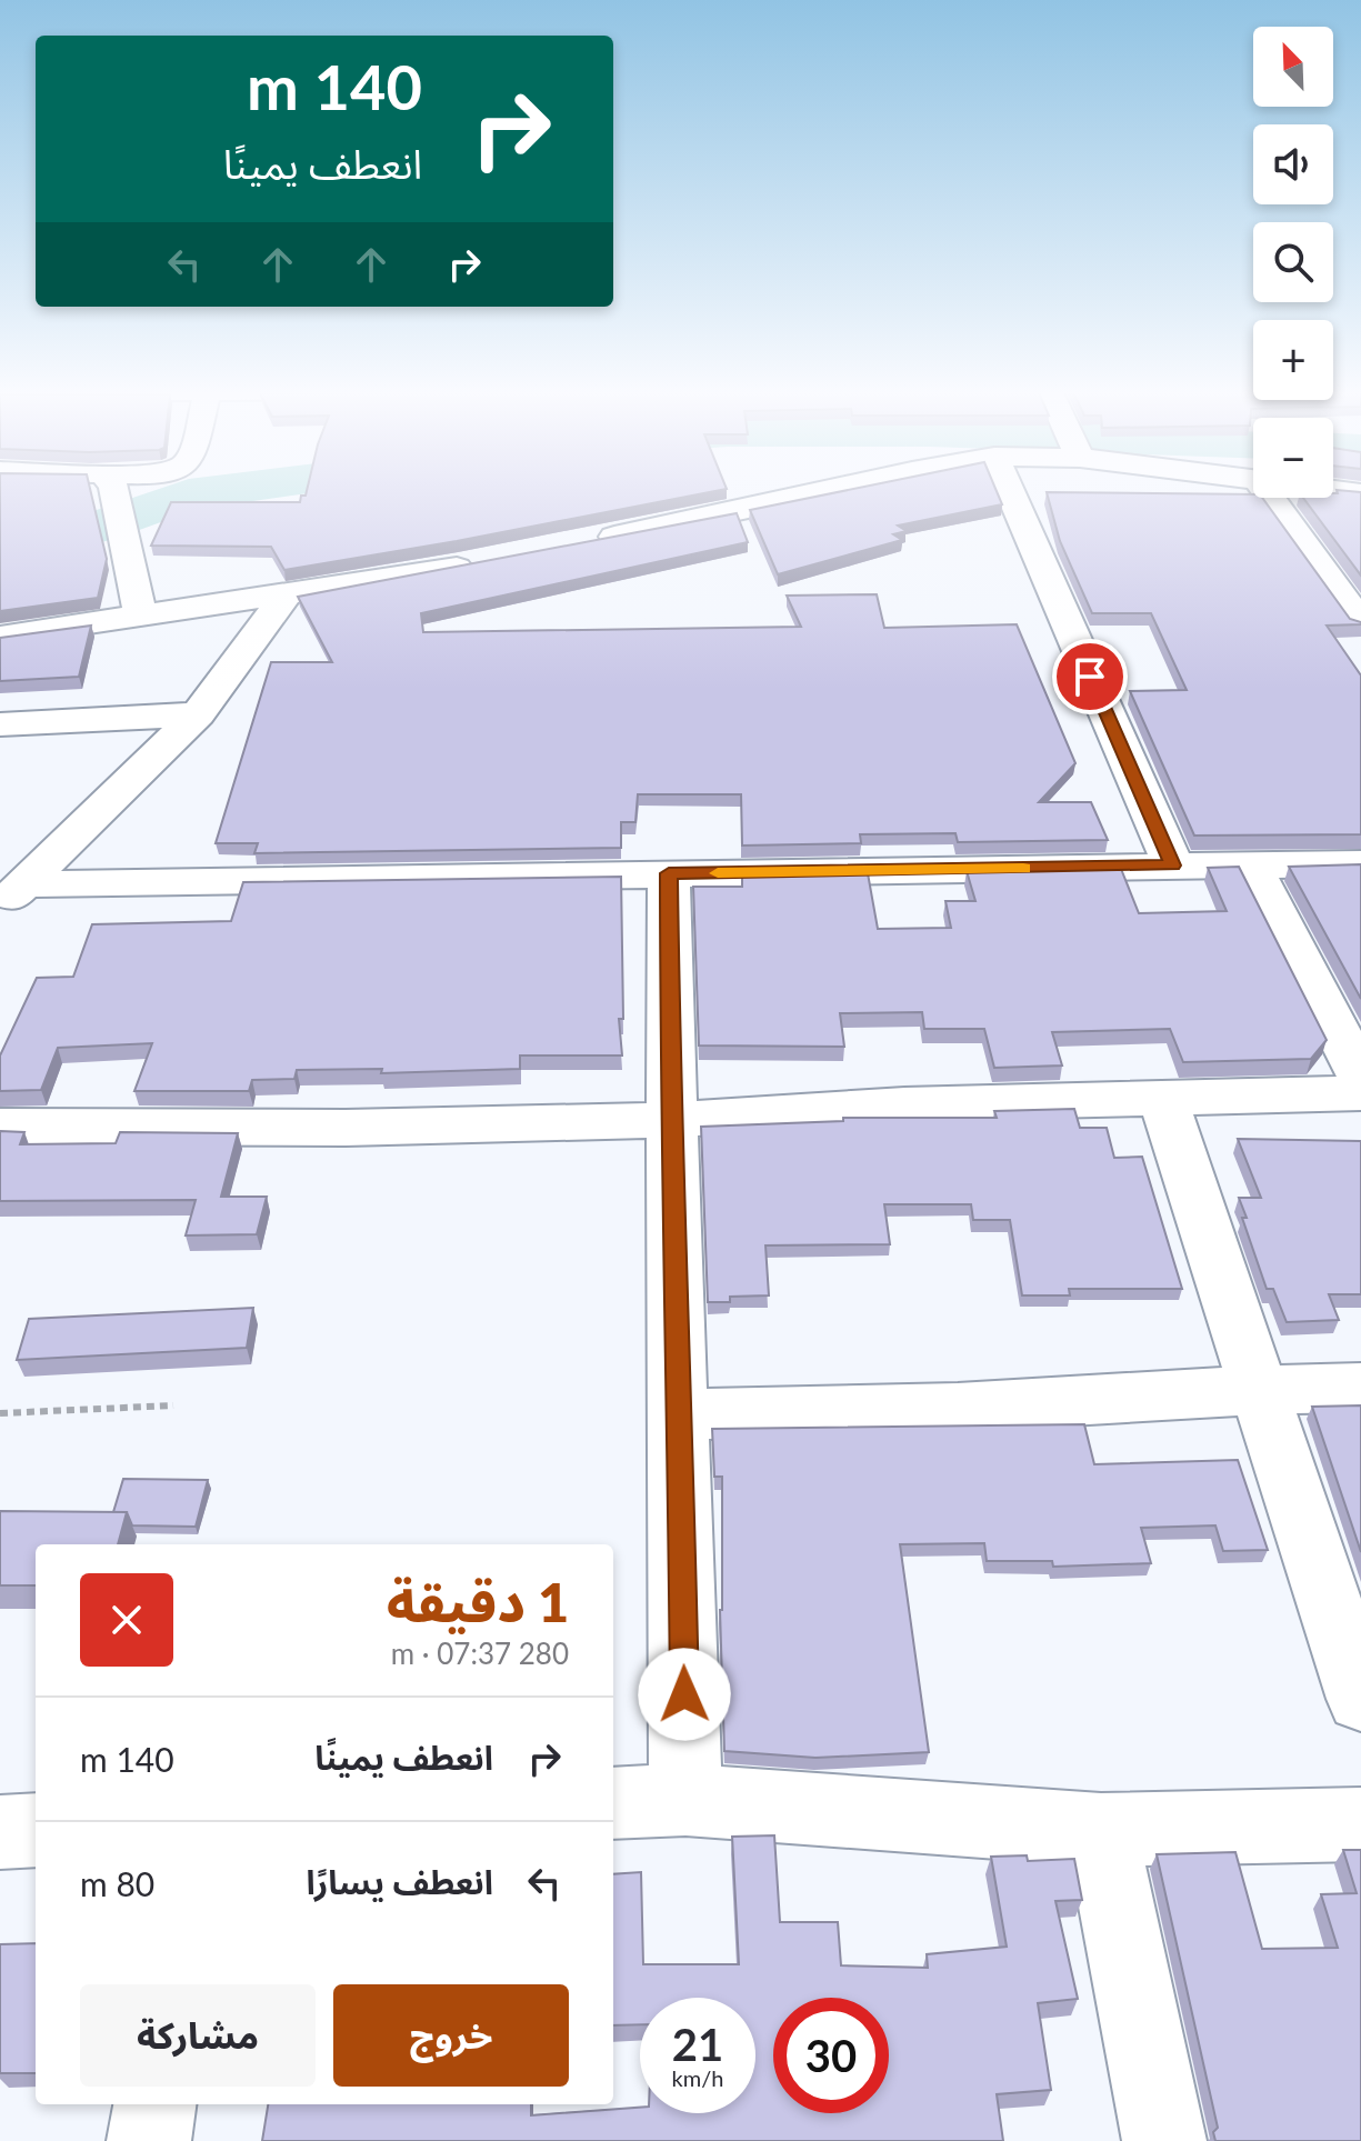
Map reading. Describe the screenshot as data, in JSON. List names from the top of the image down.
{
  "north": "top left",
  "page": {
    "map_buttons": ["+", "−"],
    "turn": ["140 m", "انعطف يمينًا"],
    "heading": ["1 دقيقة", "280 m · 07:37"],
    "list": [
      {
        "name": "انعطف يمينًا",
        "value": "140 m"
      },
      {
        "name": "انعطف يسارًا",
        "value": "80 m"
      }
    ],
    "buttons": ["خروج", "مشاركة"],
    "speed": "21 km/h",
    "limit": "30"
  }
}
